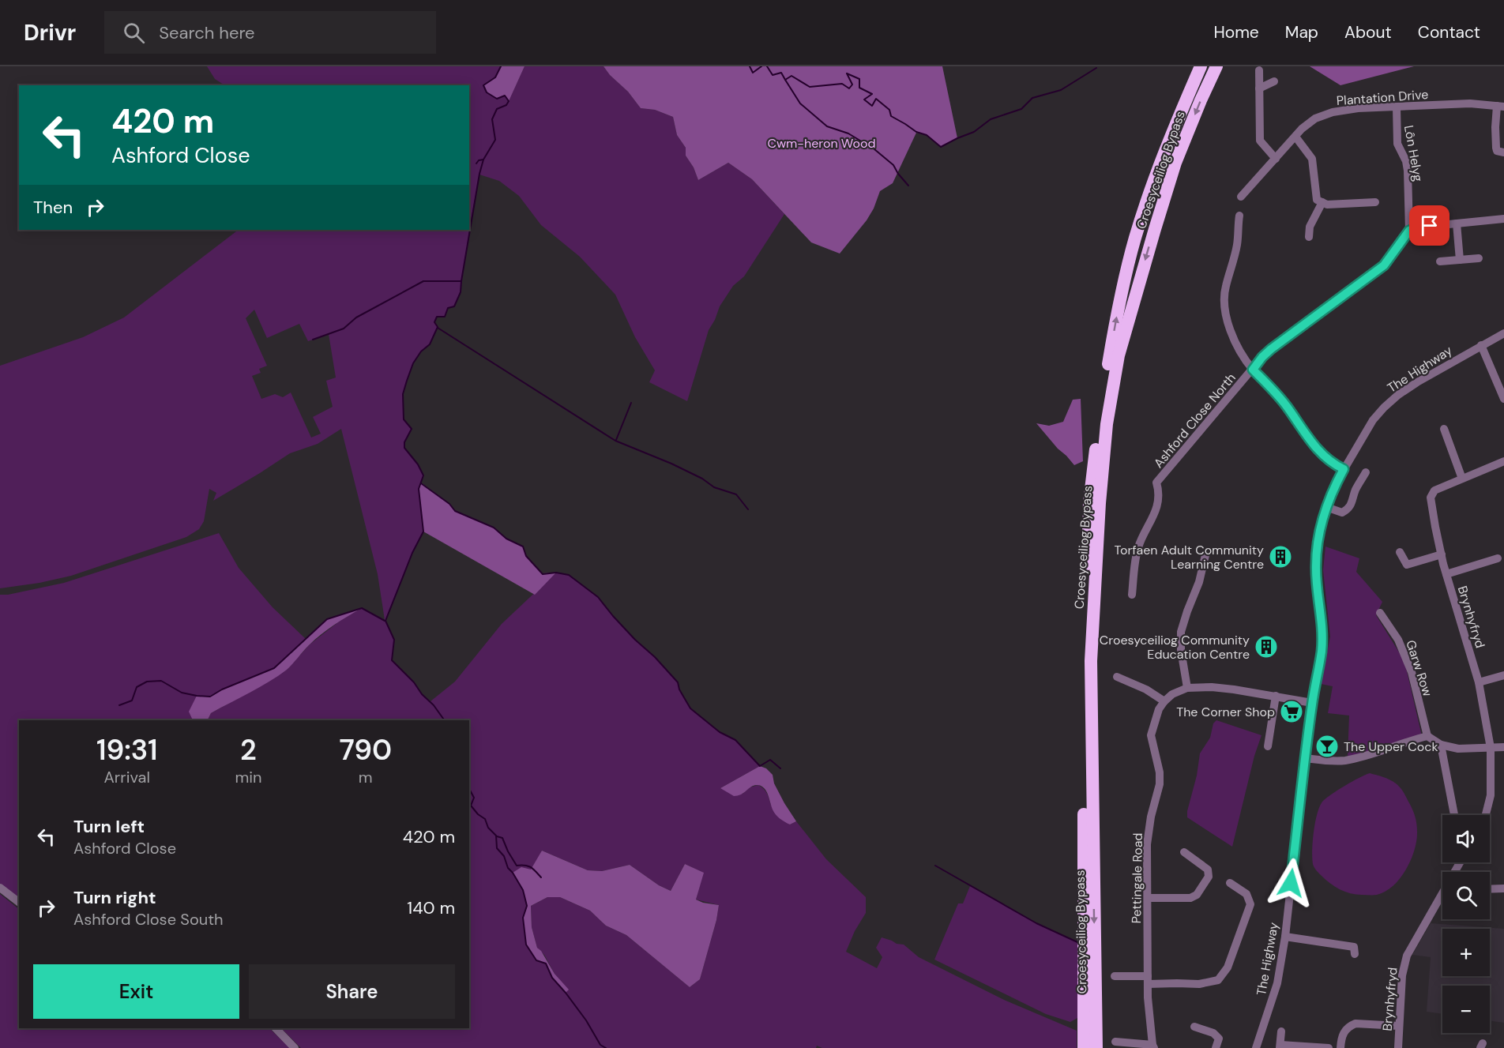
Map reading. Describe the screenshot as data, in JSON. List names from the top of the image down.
{
  "streets": {
    "highway": ["Croesyceiliog Bypass"],
    "street": [
      "Plantation Drive",
      "Lôn Helyg",
      "The Highway",
      "Ashford Close North",
      "Brynhyfryd",
      "Garw Row",
      "Pettingale Road"
    ]
  },
  "crossings": [
    ["Plantation Drive", "Lôn Helyg"],
    ["Lôn Helyg", "Ashford Close North"]
  ],
  "parks": ["Cwm-heron Wood"],
  "places": {
    "building": ["Torfaen Adult Community Learning Centre", "Croesyceiliog Community Education Centre"],
    "supermarket": ["The Corner Shop"],
    "bar": ["The Upper Cock"]
  },
  "page": {
    "header": "Drivr",
    "search": "Search here",
    "nav": [
      "Home",
      "Map",
      "About",
      "Contact"
    ],
    "turn": ["420 m", "Ashford Close"],
    "then": "Then",
    "eta": [
      "19:31",
      "Arrival",
      "2",
      "min",
      "790",
      "m"
    ],
    "list": [
      {
        "name": "Turn left",
        "note": "Ashford Close",
        "value": "420 m"
      },
      {
        "name": "Turn right",
        "note": "Ashford Close South",
        "value": "140 m"
      }
    ],
    "map_buttons": ["+", "−"],
    "buttons": ["Exit", "Share"]
  }
}
